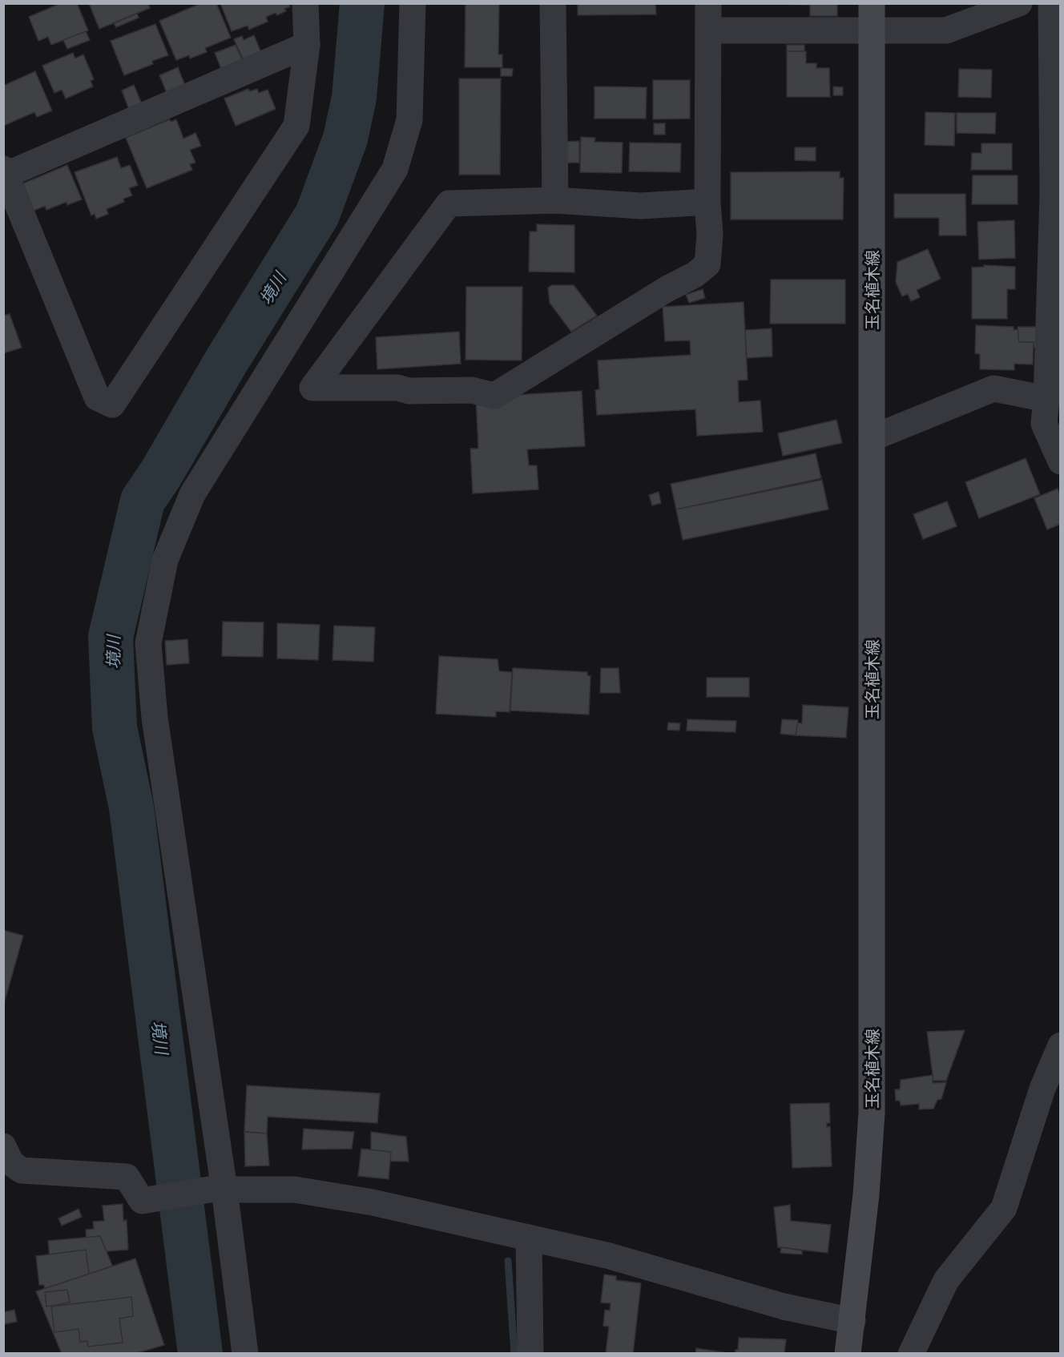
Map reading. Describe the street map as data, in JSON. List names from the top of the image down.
{
  "streets": {
    "main road": ["玉名植木線"]
  },
  "water": ["境川"]
}
